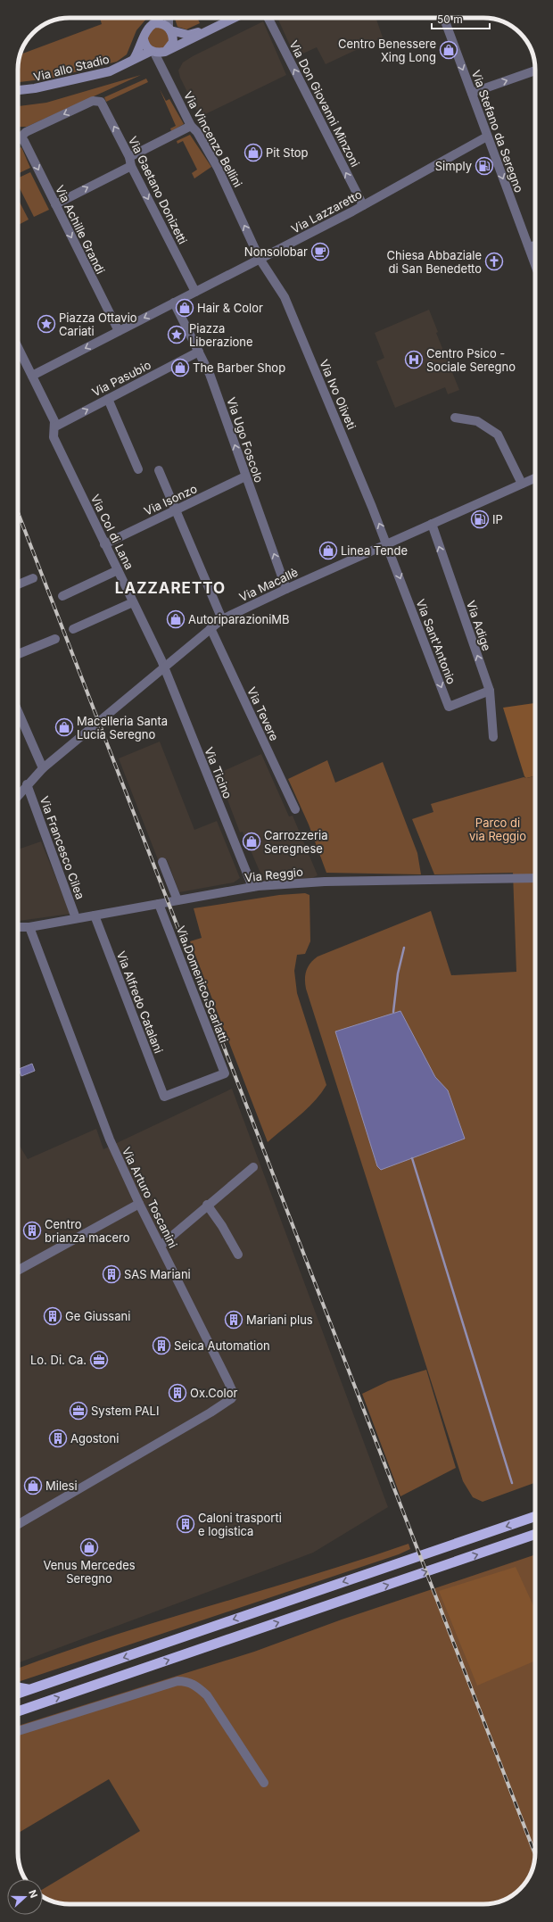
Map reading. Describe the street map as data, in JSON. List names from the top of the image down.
{
  "streets": {
    "main road": ["Via allo Stadio"],
    "street": [
      "Via Don Giovanni Minzoni",
      "Via Stefano da Seregno",
      "Via Vincenzo Bellini",
      "Via Gaetano Donizetti",
      "Via Lazzaretto",
      "Via Achille Grandi",
      "Via Pasubio",
      "Via Ivo Oliveti",
      "Via Ugo Foscolo",
      "Via Isonzo",
      "Via Col di Lana",
      "Via Macallè",
      "Via Adige",
      "Via Sant'Antonio",
      "Via Tevere",
      "Via Ticino",
      "Via Francesco Cilea",
      "Via Reggio",
      "Via Domenico Scarlatti",
      "Via Alfredo Catalani",
      "Via Arturo Toscanini"
    ]
  },
  "crossings": [
    ["Via allo Stadio", "Via Vincenzo Bellini"],
    ["Via Don Giovanni Minzoni", "Via Lazzaretto"],
    ["Via Stefano da Seregno", "Via Lazzaretto"],
    ["Via Vincenzo Bellini", "Via Lazzaretto"],
    ["Via Vincenzo Bellini", "Via Ivo Oliveti"],
    ["Via Gaetano Donizetti", "Via Lazzaretto"],
    ["Via Gaetano Donizetti", "Via Achille Grandi"],
    ["Via Lazzaretto", "Via Ivo Oliveti"],
    ["Via Lazzaretto", "Via Ugo Foscolo"],
    ["Via Pasubio", "Via Ugo Foscolo"],
    ["Via Pasubio", "Via Col di Lana"],
    ["Via Ivo Oliveti", "Via Macallè"],
    ["Via Ivo Oliveti", "Via Sant'Antonio"],
    ["Via Ugo Foscolo", "Via Isonzo"],
    ["Via Ugo Foscolo", "Via Macallè"],
    ["Via Isonzo", "Via Col di Lana"],
    ["Via Col di Lana", "Via Macallè"],
    ["Via Col di Lana", "Via Ticino"],
    ["Via Macallè", "Via Adige"],
    ["Via Macallè", "Via Sant'Antonio"],
    ["Via Macallè", "Via Tevere"],
    ["Via Macallè", "Via Ticino"],
    ["Via Macallè", "Via Francesco Cilea"],
    ["Via Adige", "Via Sant'Antonio"],
    ["Via Ticino", "Via Reggio"],
    ["Via Francesco Cilea", "Via Reggio"],
    ["Via Reggio", "Via Domenico Scarlatti"],
    ["Via Reggio", "Via Alfredo Catalani"],
    ["Via Reggio", "Via Arturo Toscanini"],
    ["Via Domenico Scarlatti", "Via Alfredo Catalani"]
  ],
  "one_way": [
    "Via Don Giovanni Minzoni",
    "Via Stefano da Seregno",
    "Via Vincenzo Bellini",
    "Via Achille Grandi",
    "Via Ivo Oliveti",
    "Via Adige",
    "Via Sant'Antonio"
  ],
  "districts": ["LAZZARETTO"],
  "parks": ["Parco di via Reggio"],
  "places": {
    "shop": [
      "Centro Benessere Xing Long",
      "Pit Stop",
      "Hair & Color",
      "The Barber Shop",
      "Linea Tende",
      "AutoriparazioniMB",
      "Macelleria Santa Lucia Seregno",
      "Carrozzeria Seregnese",
      "Milesi",
      "Venus Mercedes Seregno"
    ],
    "fuel station": ["Simply", "IP"],
    "cafe": ["Nonsolobar"],
    "church": ["Chiesa Abbaziale di San Benedetto"],
    "place": ["Piazza Ottavio Cariati", "Piazza Liberazione"],
    "hospital": ["Centro Psico - Sociale Seregno"],
    "building": [
      "Centro brianza macero",
      "SAS Mariani",
      "Ge Giussani",
      "Mariani plus",
      "Seica Automation",
      "Ox.Color",
      "Agostoni",
      "Caloni trasporti e logistica"
    ],
    "office": ["Lo. Di. Ca.", "System PALI"]
  },
  "scale_bar": "50 m",
  "north": "right"
}
